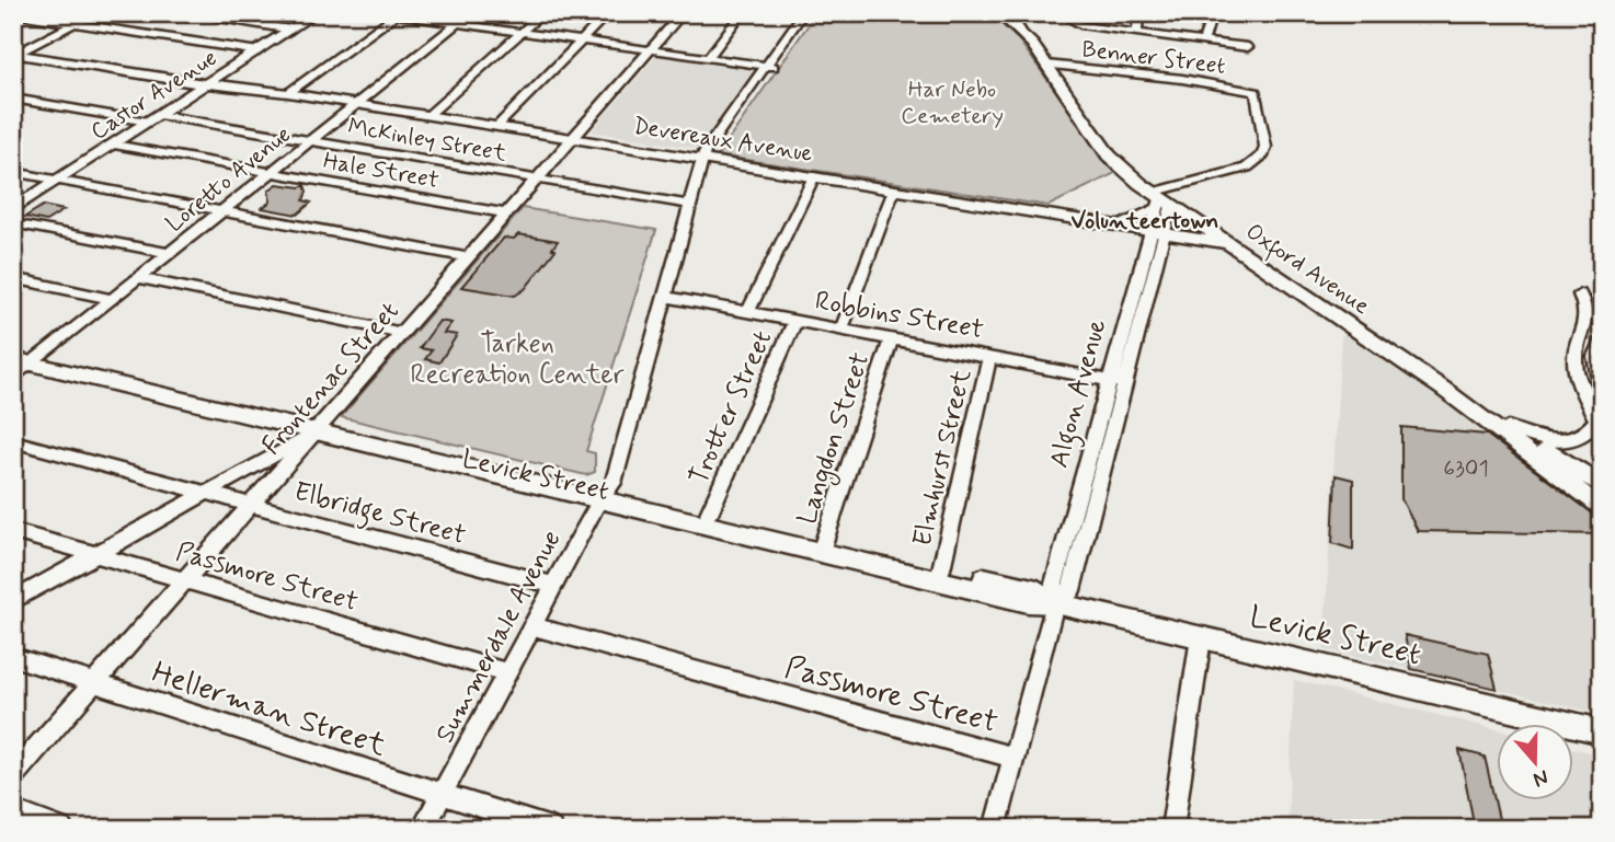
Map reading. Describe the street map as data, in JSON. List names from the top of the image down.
{
  "streets": {
    "main road": [
      "Castor Avenue",
      "Devereaux Avenue",
      "Oxford Avenue",
      "Levick Street"
    ],
    "street": [
      "Benner Street",
      "McKinley Street",
      "Hale Street",
      "Loretto Avenue",
      "Robbins Street",
      "Frontenac Street",
      "Algon Avenue",
      "Trotter Street",
      "Langdon Street",
      "Elmhurst Street",
      "Elbridge Street",
      "Passmore Street",
      "Summerdale Avenue",
      "Hellerman Street"
    ]
  },
  "crossings": [
    ["Benner Street", "Oxford Avenue"],
    ["Benner Street", "Algon Avenue"],
    ["Castor Avenue", "McKinley Street"],
    ["Castor Avenue", "Devereaux Avenue"],
    ["Castor Avenue", "Hale Street"],
    ["McKinley Street", "Loretto Avenue"],
    ["McKinley Street", "Frontenac Street"],
    ["McKinley Street", "Summerdale Avenue"],
    ["Devereaux Avenue", "Loretto Avenue"],
    ["Devereaux Avenue", "Oxford Avenue"],
    ["Devereaux Avenue", "Frontenac Street"],
    ["Devereaux Avenue", "Algon Avenue"],
    ["Devereaux Avenue", "Trotter Street"],
    ["Devereaux Avenue", "Langdon Street"],
    ["Devereaux Avenue", "Summerdale Avenue"],
    ["Hale Street", "Loretto Avenue"],
    ["Hale Street", "Frontenac Street"],
    ["Loretto Avenue", "Levick Street"],
    ["Oxford Avenue", "Algon Avenue"],
    ["Robbins Street", "Algon Avenue"],
    ["Robbins Street", "Trotter Street"],
    ["Robbins Street", "Langdon Street"],
    ["Robbins Street", "Elmhurst Street"],
    ["Robbins Street", "Summerdale Avenue"],
    ["Frontenac Street", "Levick Street"],
    ["Frontenac Street", "Elbridge Street"],
    ["Frontenac Street", "Passmore Street"],
    ["Frontenac Street", "Hellerman Street"],
    ["Algon Avenue", "Levick Street"],
    ["Algon Avenue", "Passmore Street"],
    ["Trotter Street", "Levick Street"],
    ["Langdon Street", "Levick Street"],
    ["Elmhurst Street", "Levick Street"],
    ["Levick Street", "Summerdale Avenue"],
    ["Elbridge Street", "Summerdale Avenue"],
    ["Passmore Street", "Summerdale Avenue"],
    ["Summerdale Avenue", "Hellerman Street"]
  ],
  "districts": ["Volunteertown"],
  "parks": ["Har Nebo Cemetery", "Tarken Recreation Center"],
  "house_numbers": ["6301"],
  "north": "bottom"
}
